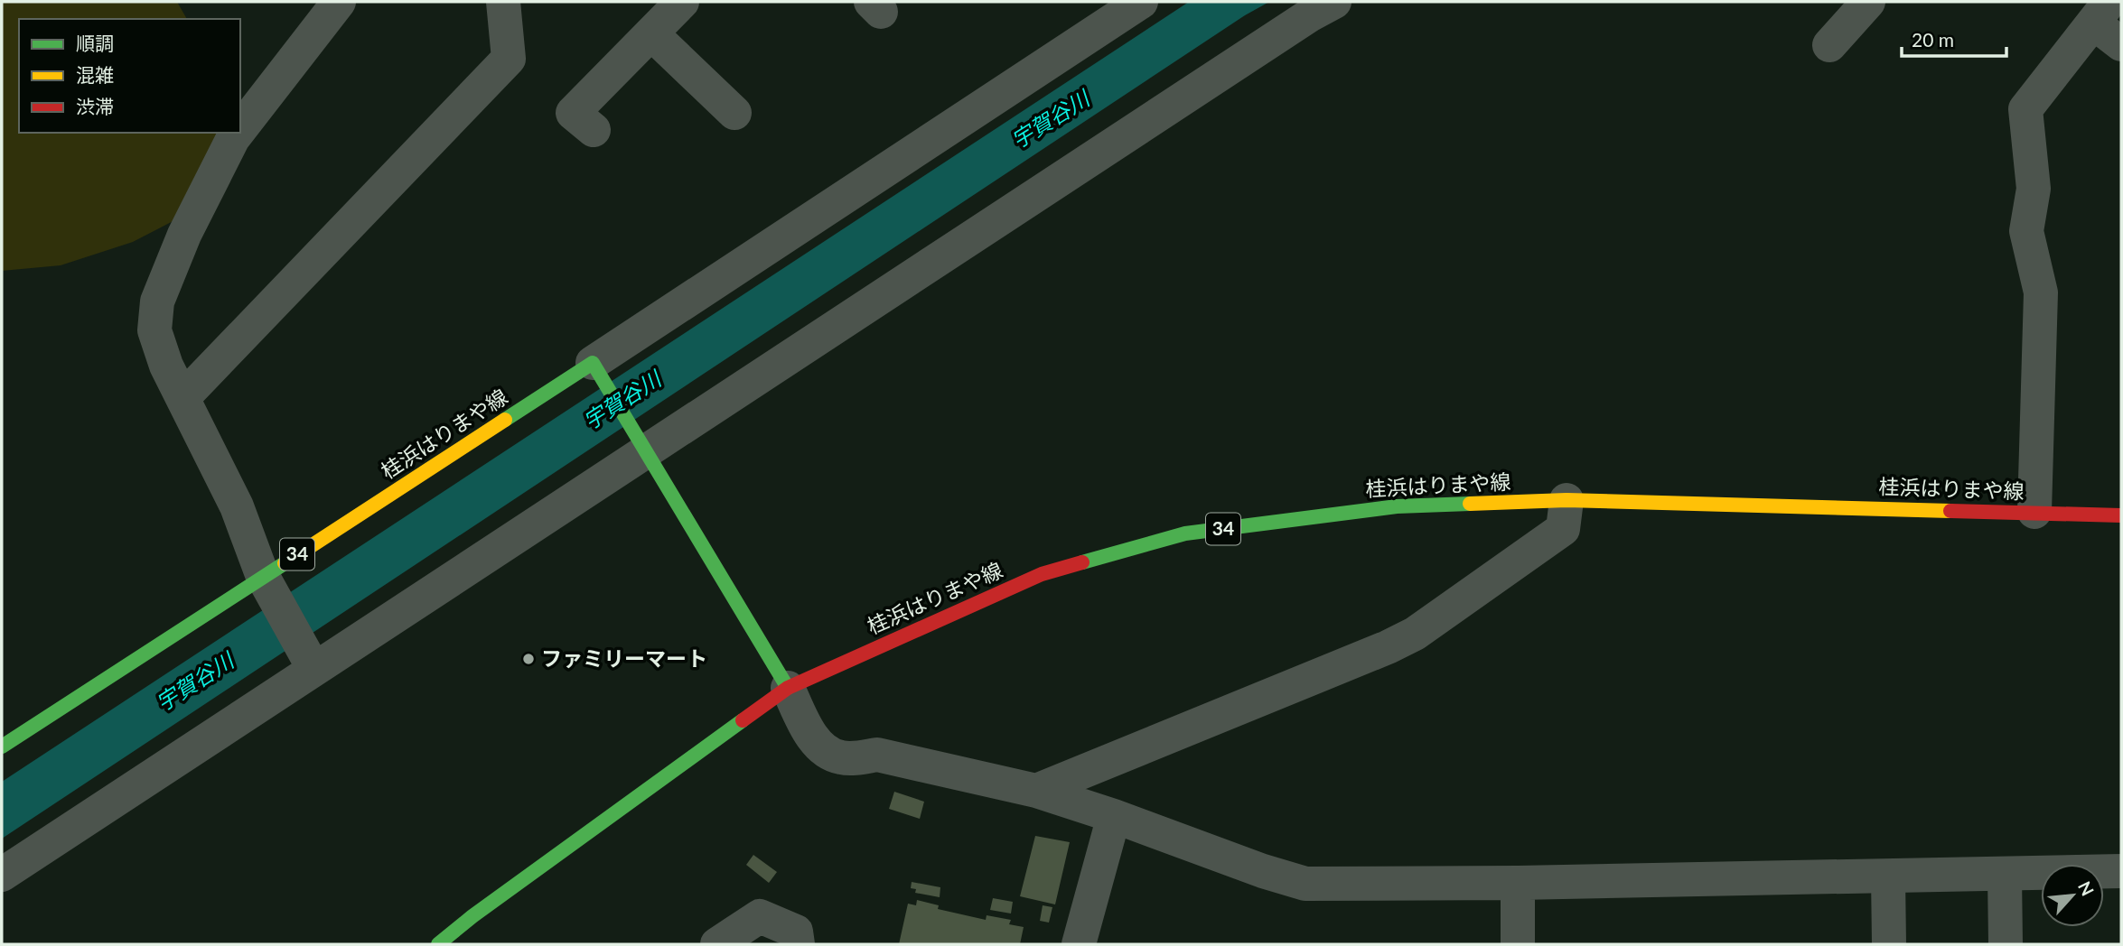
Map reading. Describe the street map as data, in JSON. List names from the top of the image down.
{
  "streets": {
    "main road": ["桂浜はりまや線", "34"]
  },
  "water": ["宇賀谷川"],
  "places": ["ファミリーマート"],
  "legend": ["順調", "混雑", "渋滞"],
  "scale_bar": "20 m",
  "north": "top right"
}
